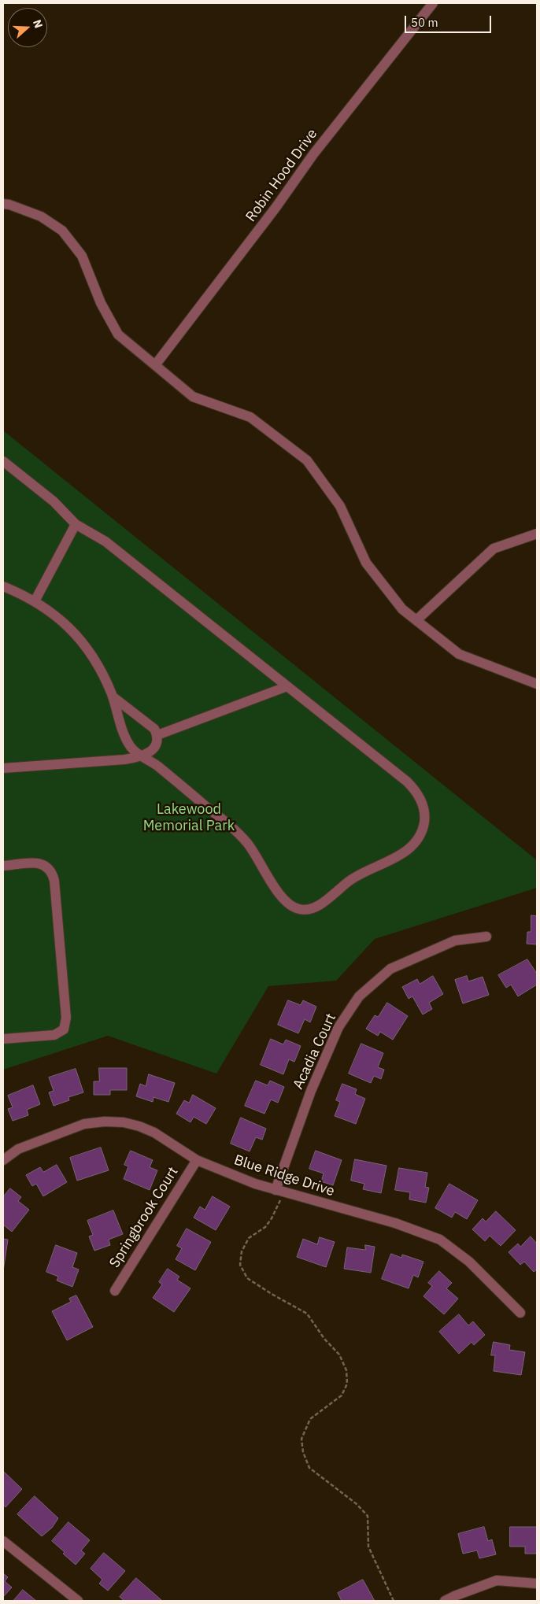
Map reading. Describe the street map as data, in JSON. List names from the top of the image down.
{
  "streets": {
    "street": [
      "Robin Hood Drive",
      "Acadia Court",
      "Blue Ridge Drive",
      "Springbrook Court"
    ]
  },
  "crossings": [
    ["Acadia Court", "Blue Ridge Drive"],
    ["Blue Ridge Drive", "Springbrook Court"]
  ],
  "parks": ["Lakewood Memorial Park"],
  "scale_bar": "50 m",
  "north": "right"
}
